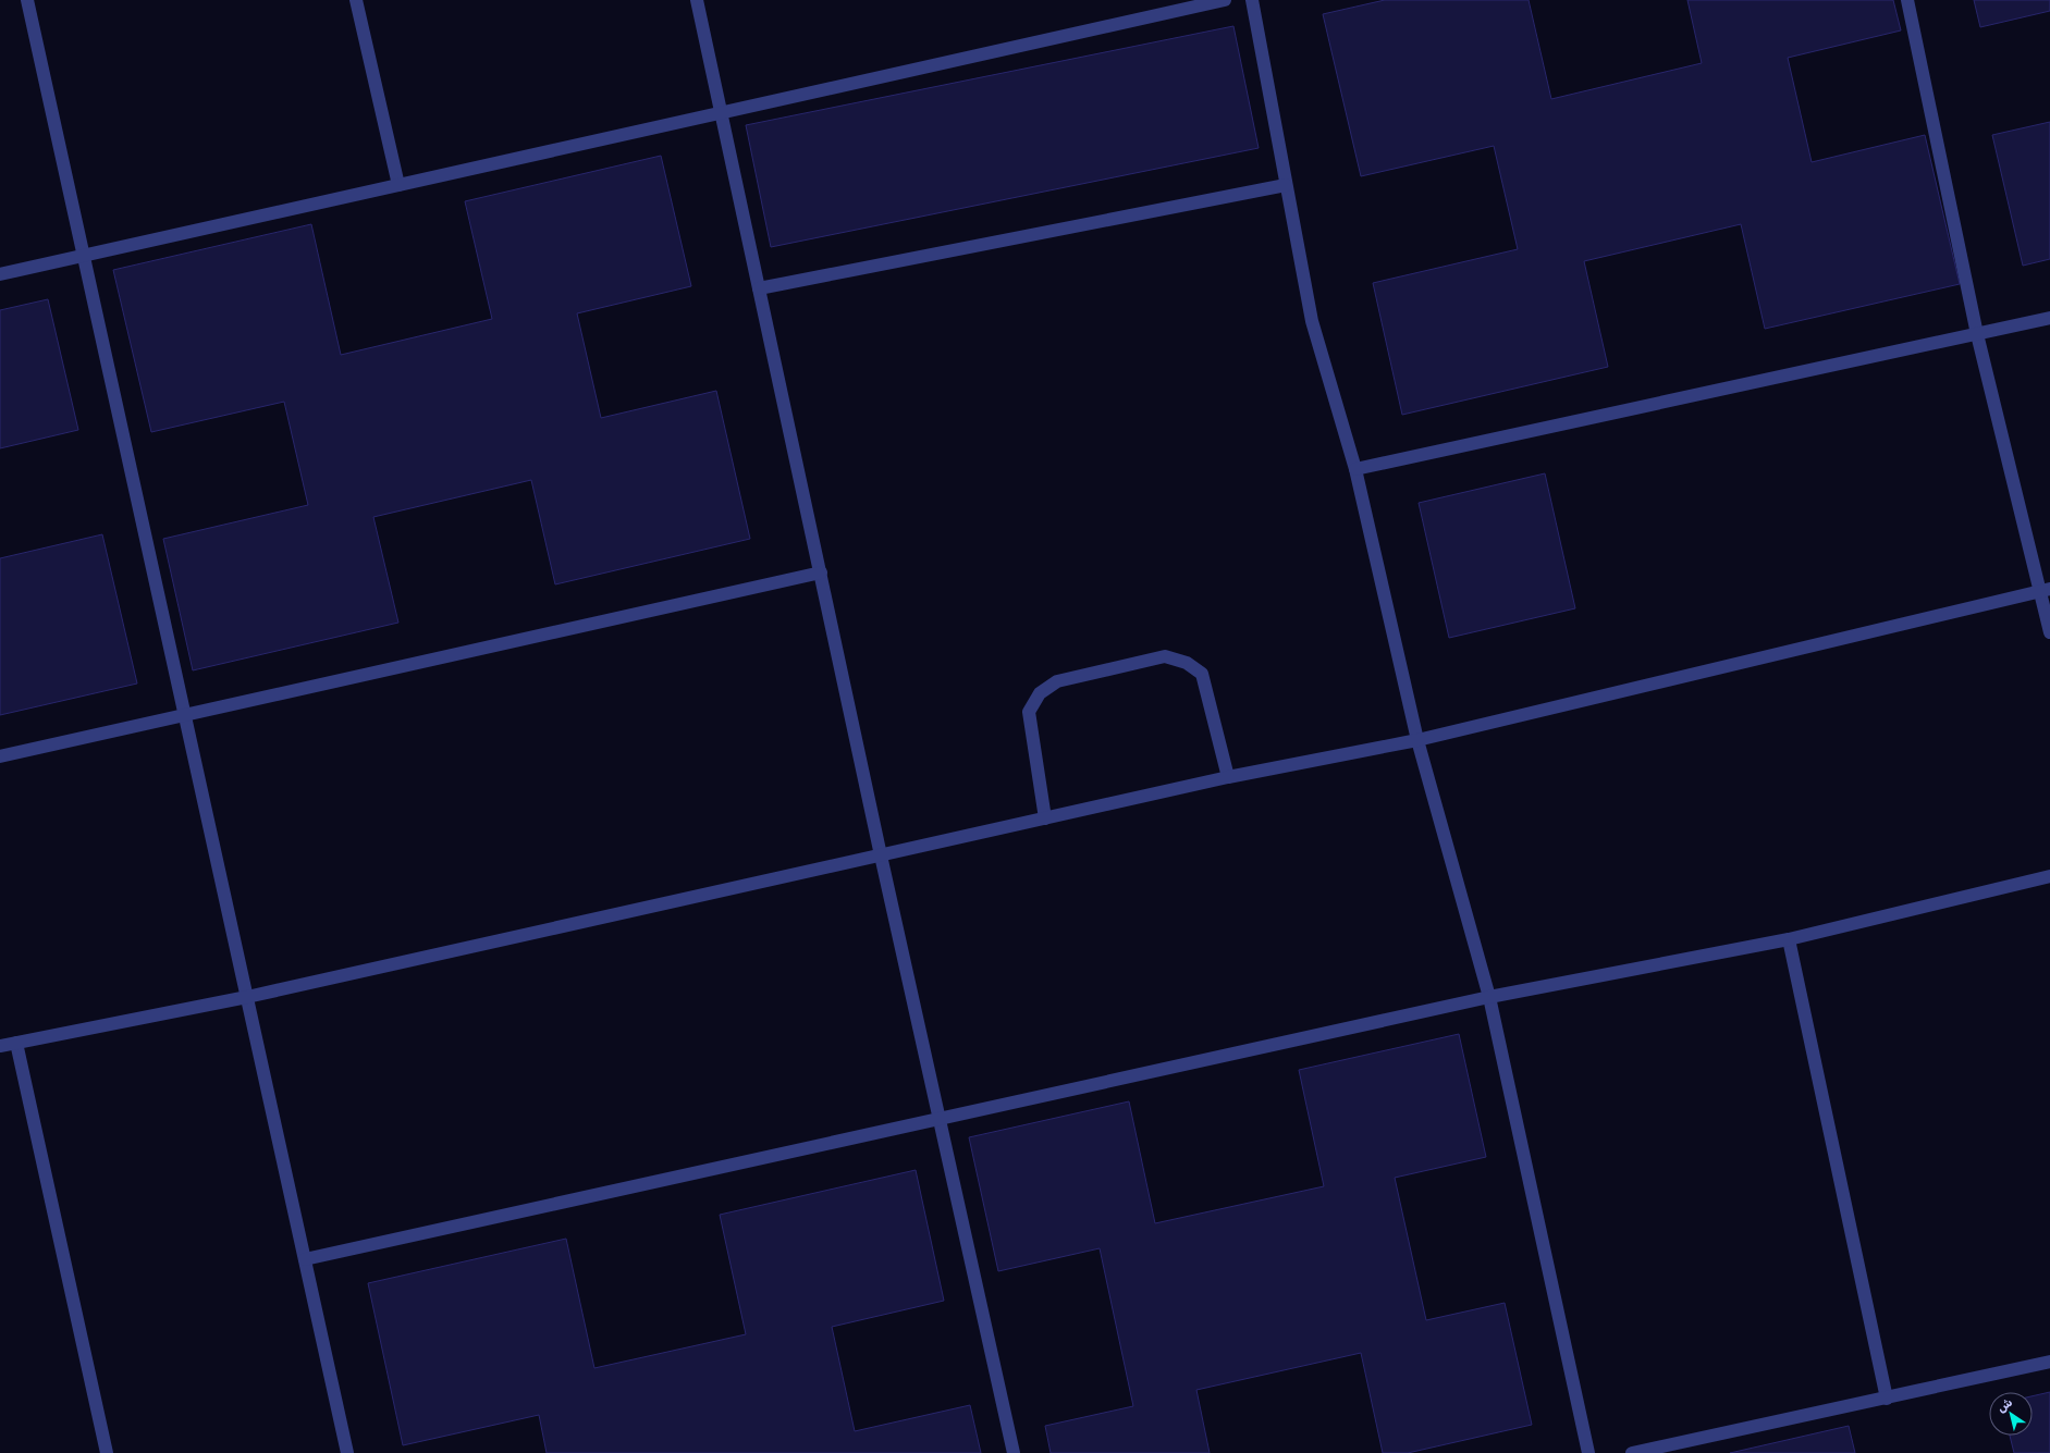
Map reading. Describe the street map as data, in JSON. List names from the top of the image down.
{
  "north": "top left"
}
